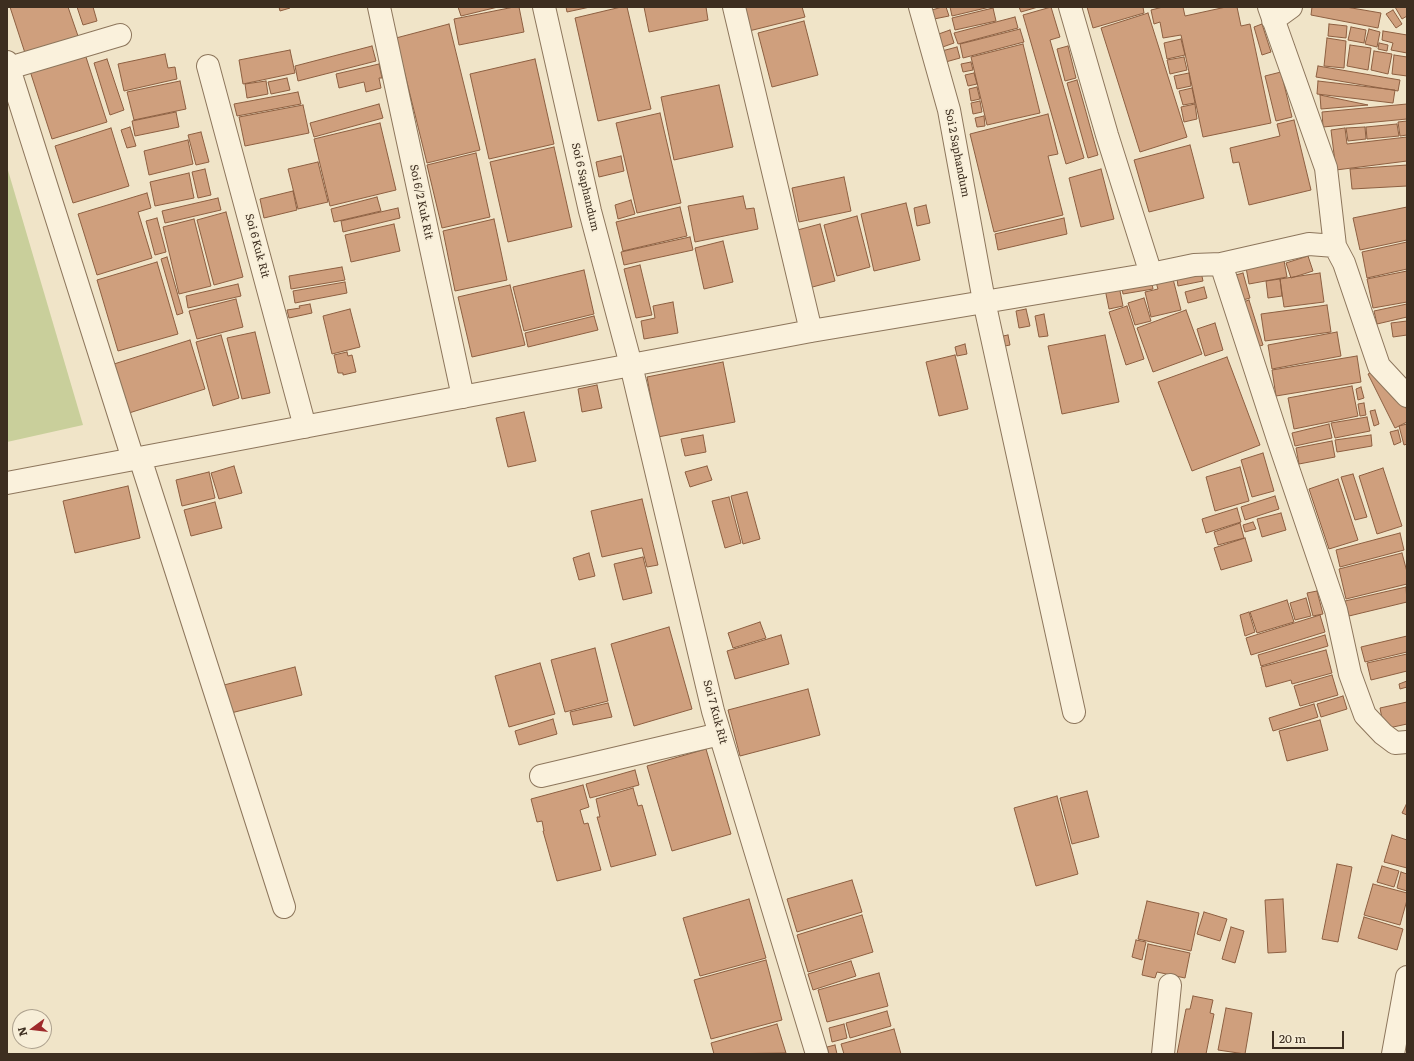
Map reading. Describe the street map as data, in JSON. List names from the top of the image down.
{
  "streets": {
    "street": [
      "Soi 2 Saphandum",
      "Soi 6 Saphandum",
      "Soi 6/2 Kuk Rit",
      "Soi 6 Kuk Rit",
      "Soi 7 Kuk Rit"
    ]
  },
  "crossings": [
    ["Soi 6 Saphandum", "Soi 7 Kuk Rit"]
  ],
  "scale_bar": "20 m",
  "north": "left"
}
